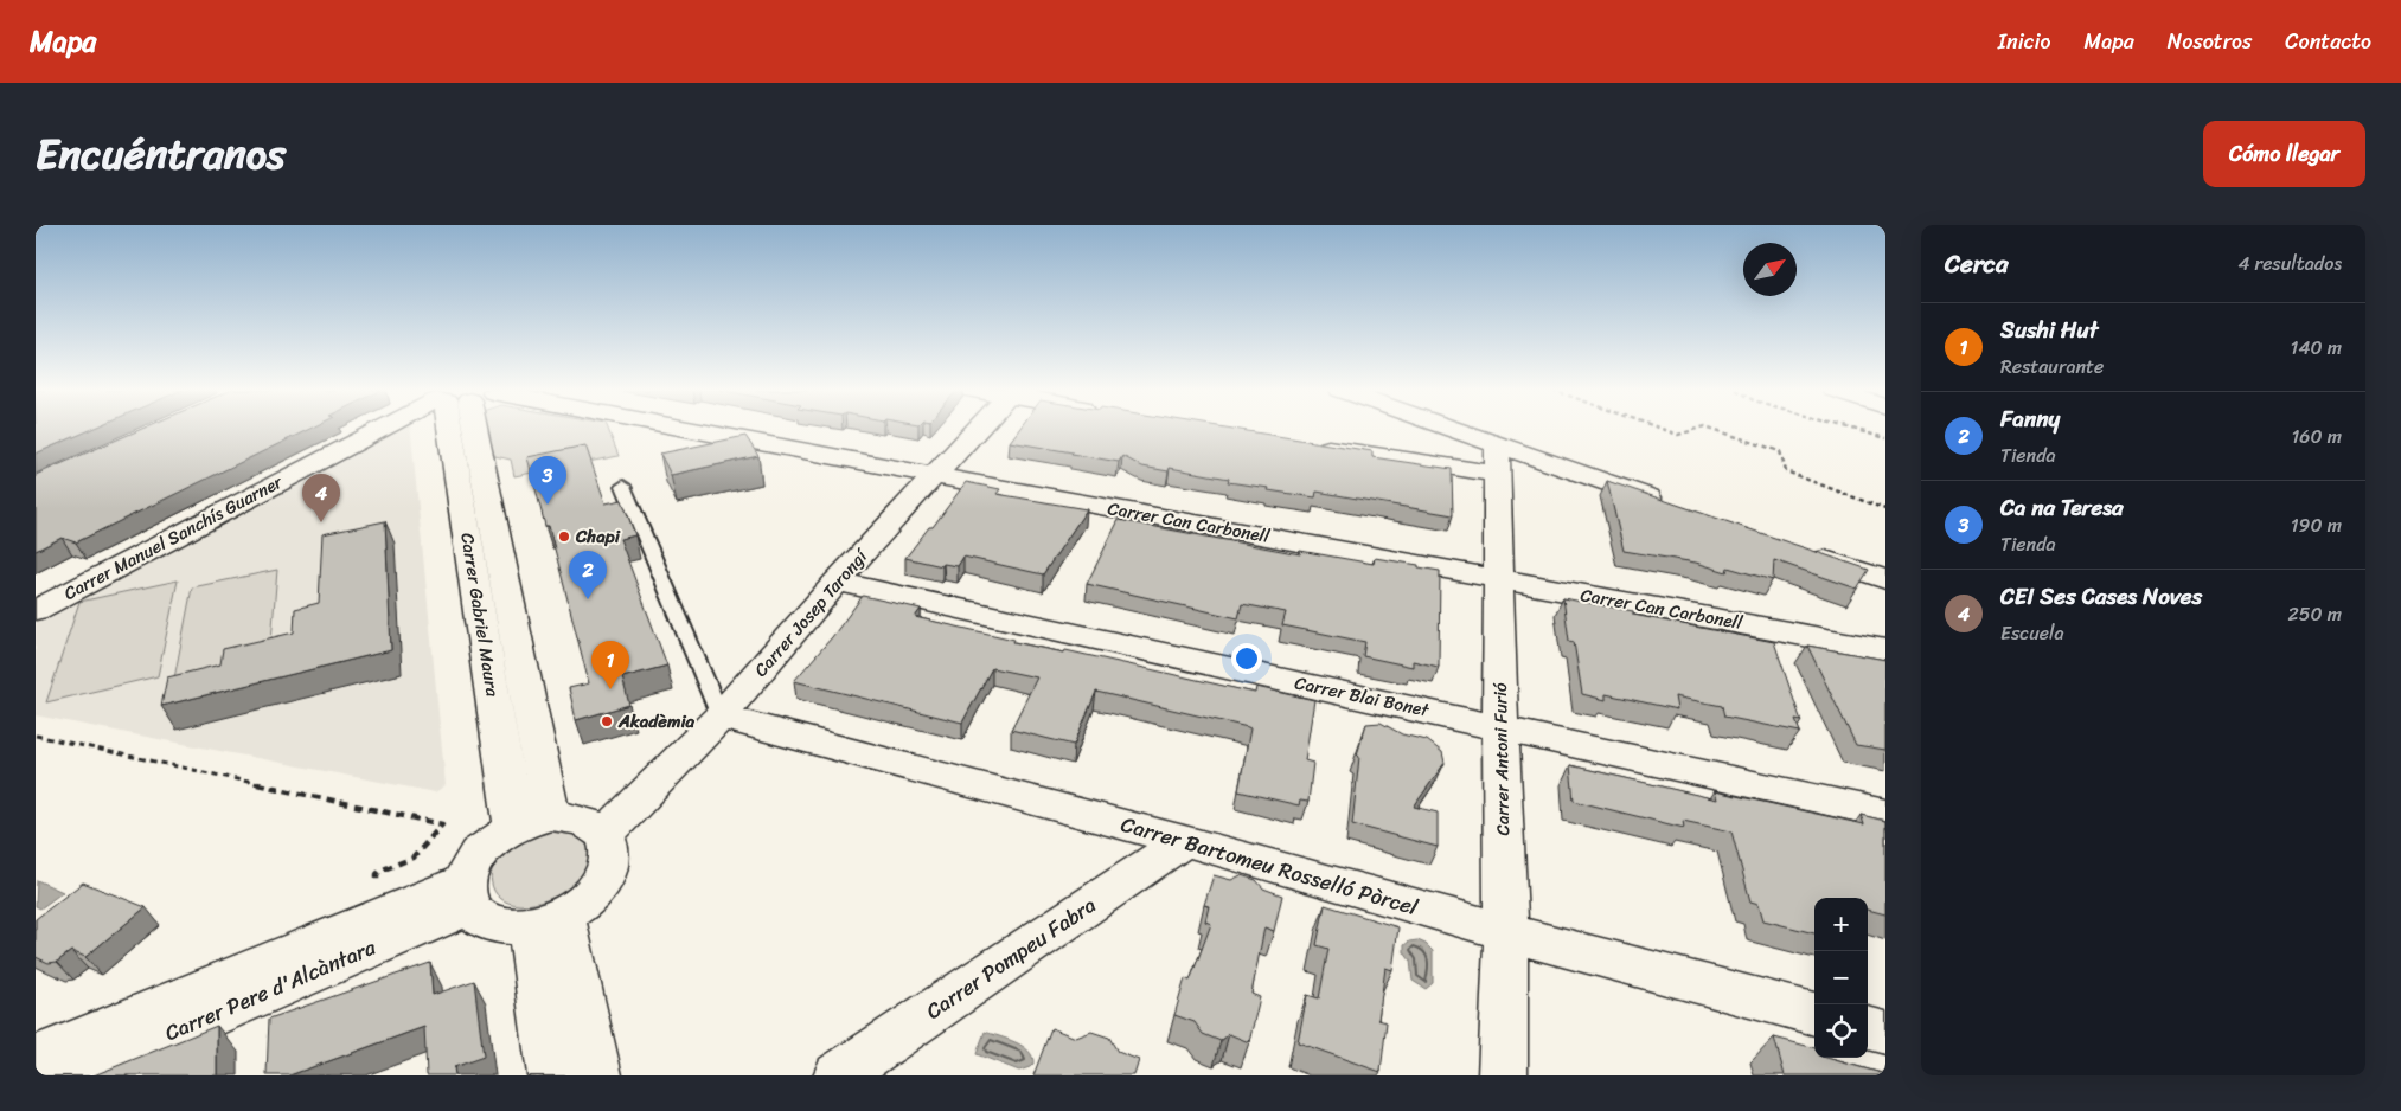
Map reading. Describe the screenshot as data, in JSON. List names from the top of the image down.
{
  "streets": {
    "main road": [
      "Carrer Can Carbonell",
      "Carrer Manuel Sanchís Guarner",
      "Carrer Josep Tarongí",
      "Carrer Gabriel Maura",
      "Carrer Blai Bonet",
      "Carrer Antoni Furió",
      "Carrer Bartomeu Rosselló Pòrcel",
      "Carrer Pompeu Fabra",
      "Carrer Pere d'Alcàntara"
    ]
  },
  "crossings": [
    ["Carrer Can Carbonell", "Carrer Josep Tarongí"],
    ["Carrer Can Carbonell", "Carrer Antoni Furió"],
    ["Carrer Josep Tarongí", "Carrer Gabriel Maura"],
    ["Carrer Josep Tarongí", "Carrer Blai Bonet"],
    ["Carrer Josep Tarongí", "Carrer Bartomeu Rosselló Pòrcel"],
    ["Carrer Josep Tarongí", "Carrer Pere d'Alcàntara"],
    ["Carrer Gabriel Maura", "Carrer Pere d'Alcàntara"],
    ["Carrer Blai Bonet", "Carrer Antoni Furió"],
    ["Carrer Antoni Furió", "Carrer Bartomeu Rosselló Pòrcel"],
    ["Carrer Bartomeu Rosselló Pòrcel", "Carrer Pompeu Fabra"]
  ],
  "places": ["Chapi", "Akadèmia"],
  "north": "top right",
  "page": {
    "header": "Mapa",
    "nav": [
      "Inicio",
      "Mapa",
      "Nosotros",
      "Contacto"
    ],
    "title": "Encuéntranos",
    "buttons": "Cómo llegar",
    "heading": ["Cerca", "4 resultados"],
    "list": [
      {
        "mark": "1",
        "name": "Sushi Hut",
        "note": "Restaurante",
        "value": "140 m"
      },
      {
        "mark": "2",
        "name": "Fanny",
        "note": "Tienda",
        "value": "160 m"
      },
      {
        "mark": "3",
        "name": "Ca na Teresa",
        "note": "Tienda",
        "value": "190 m"
      },
      {
        "mark": "4",
        "name": "CEI Ses Cases Noves",
        "note": "Escuela",
        "value": "250 m"
      }
    ],
    "pins": [
      "3",
      "4",
      "2",
      "1"
    ],
    "map_buttons": ["+", "−"]
  }
}
